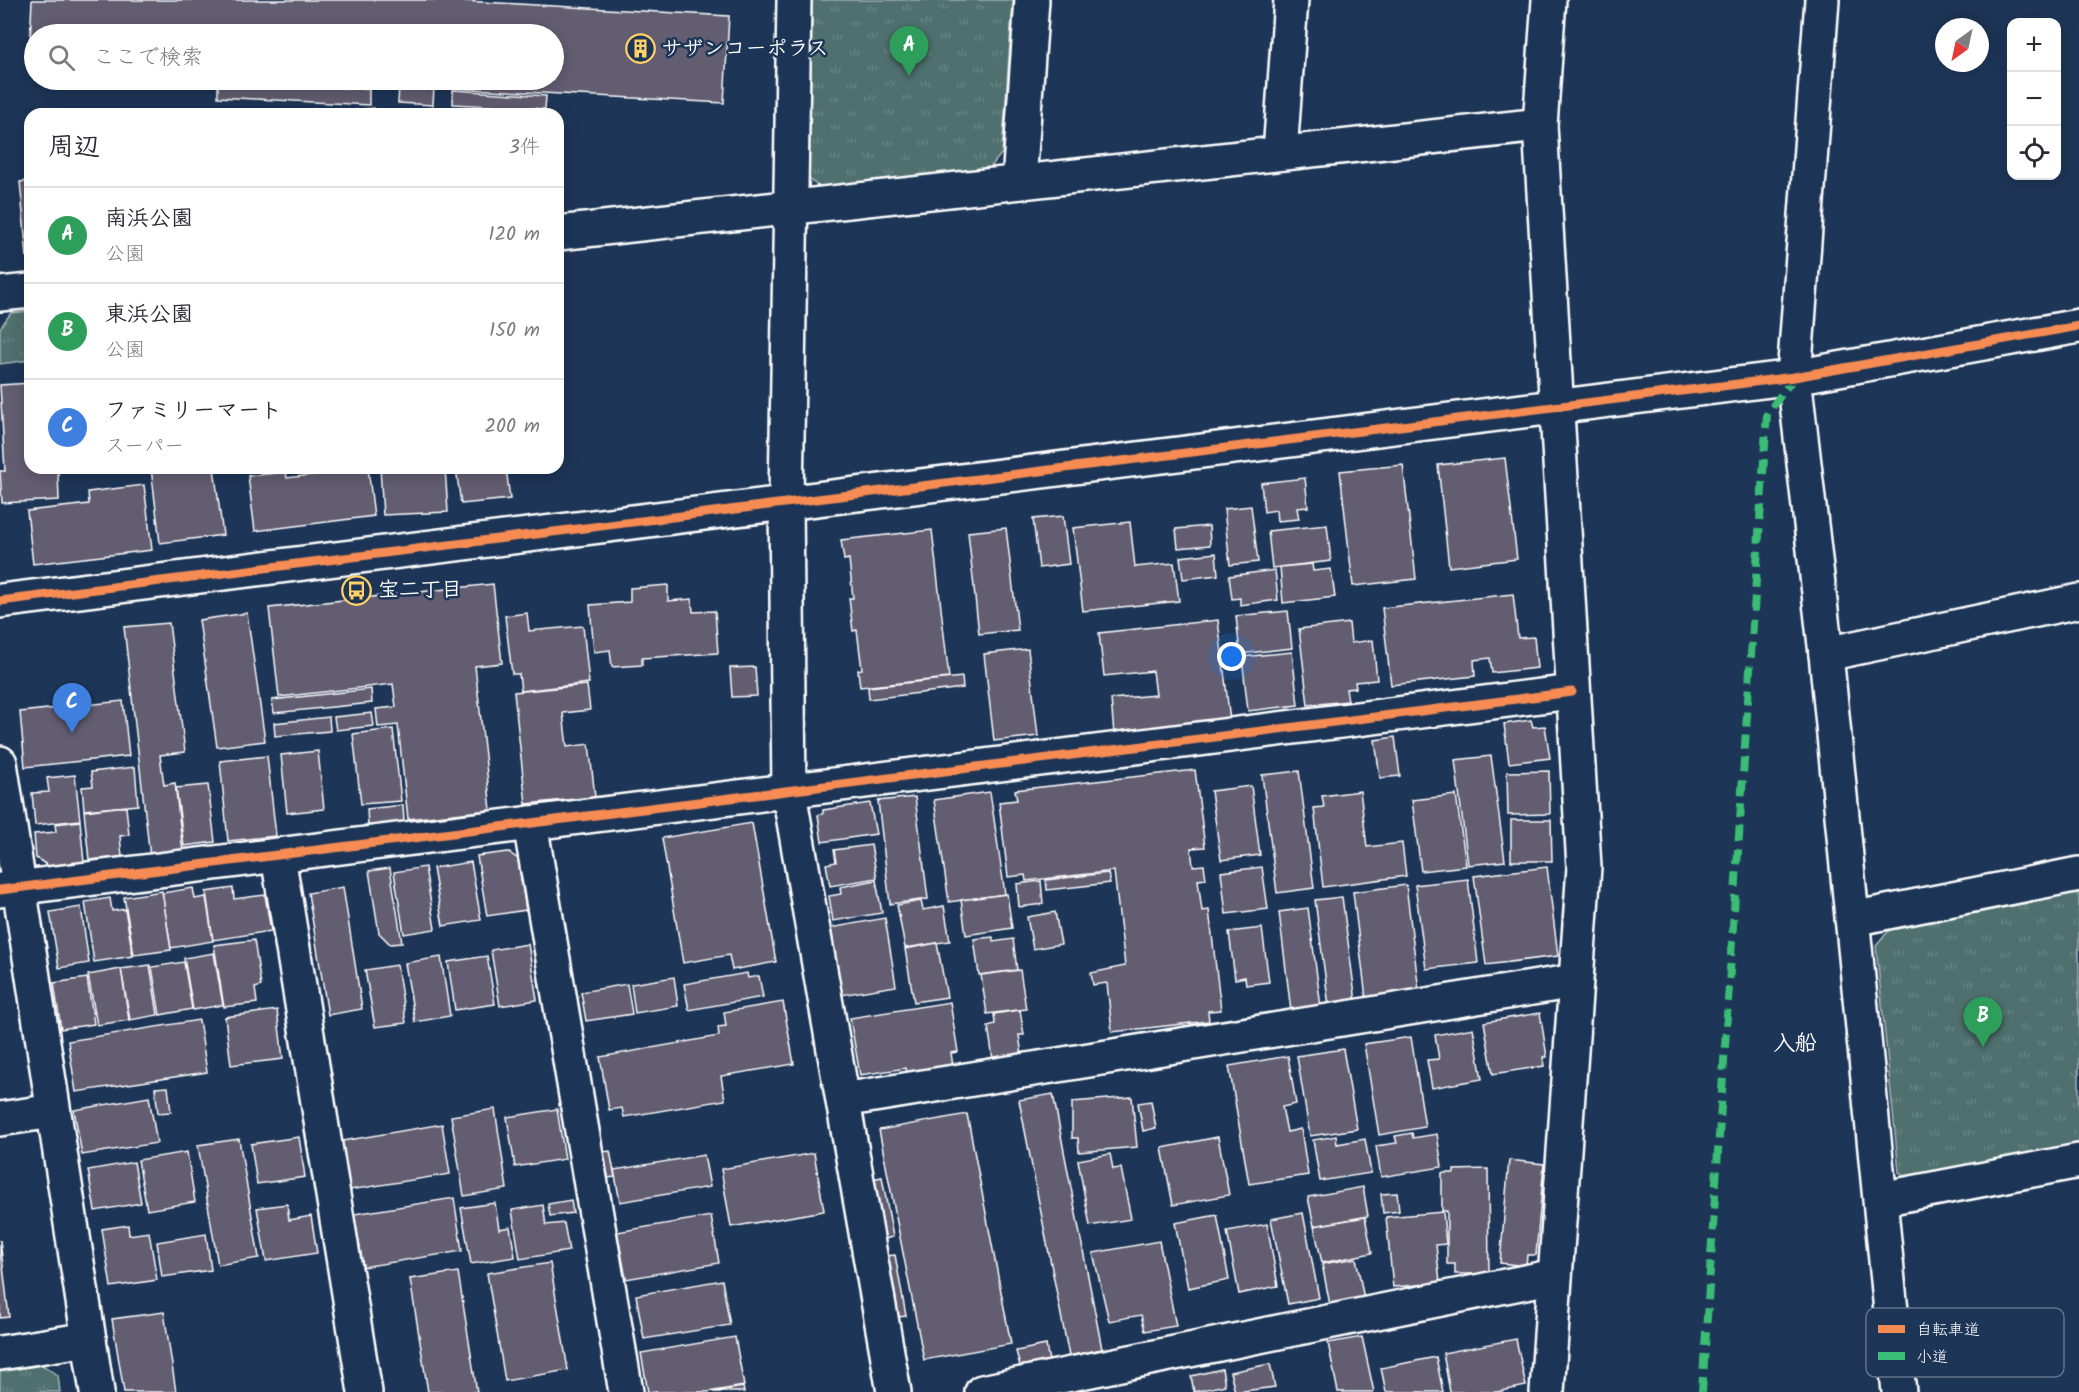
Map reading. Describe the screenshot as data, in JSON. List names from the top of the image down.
{
  "districts": ["入船"],
  "places": {
    "building": ["サザンコーポラス"],
    "bus stop": ["宝二丁目"]
  },
  "legend": ["自転車道", "小道"],
  "north": "bottom left",
  "page": {
    "map_buttons": ["+", "−"],
    "search": "ここで検索",
    "pins": ["A", "C", "B"],
    "heading": ["周辺", "3件"],
    "list": [
      {
        "mark": "A",
        "name": "南浜公園",
        "note": "公園",
        "value": "120 m"
      },
      {
        "mark": "B",
        "name": "東浜公園",
        "note": "公園",
        "value": "150 m"
      },
      {
        "mark": "C",
        "name": "ファミリーマート",
        "note": "スーパー",
        "value": "200 m"
      }
    ]
  }
}
